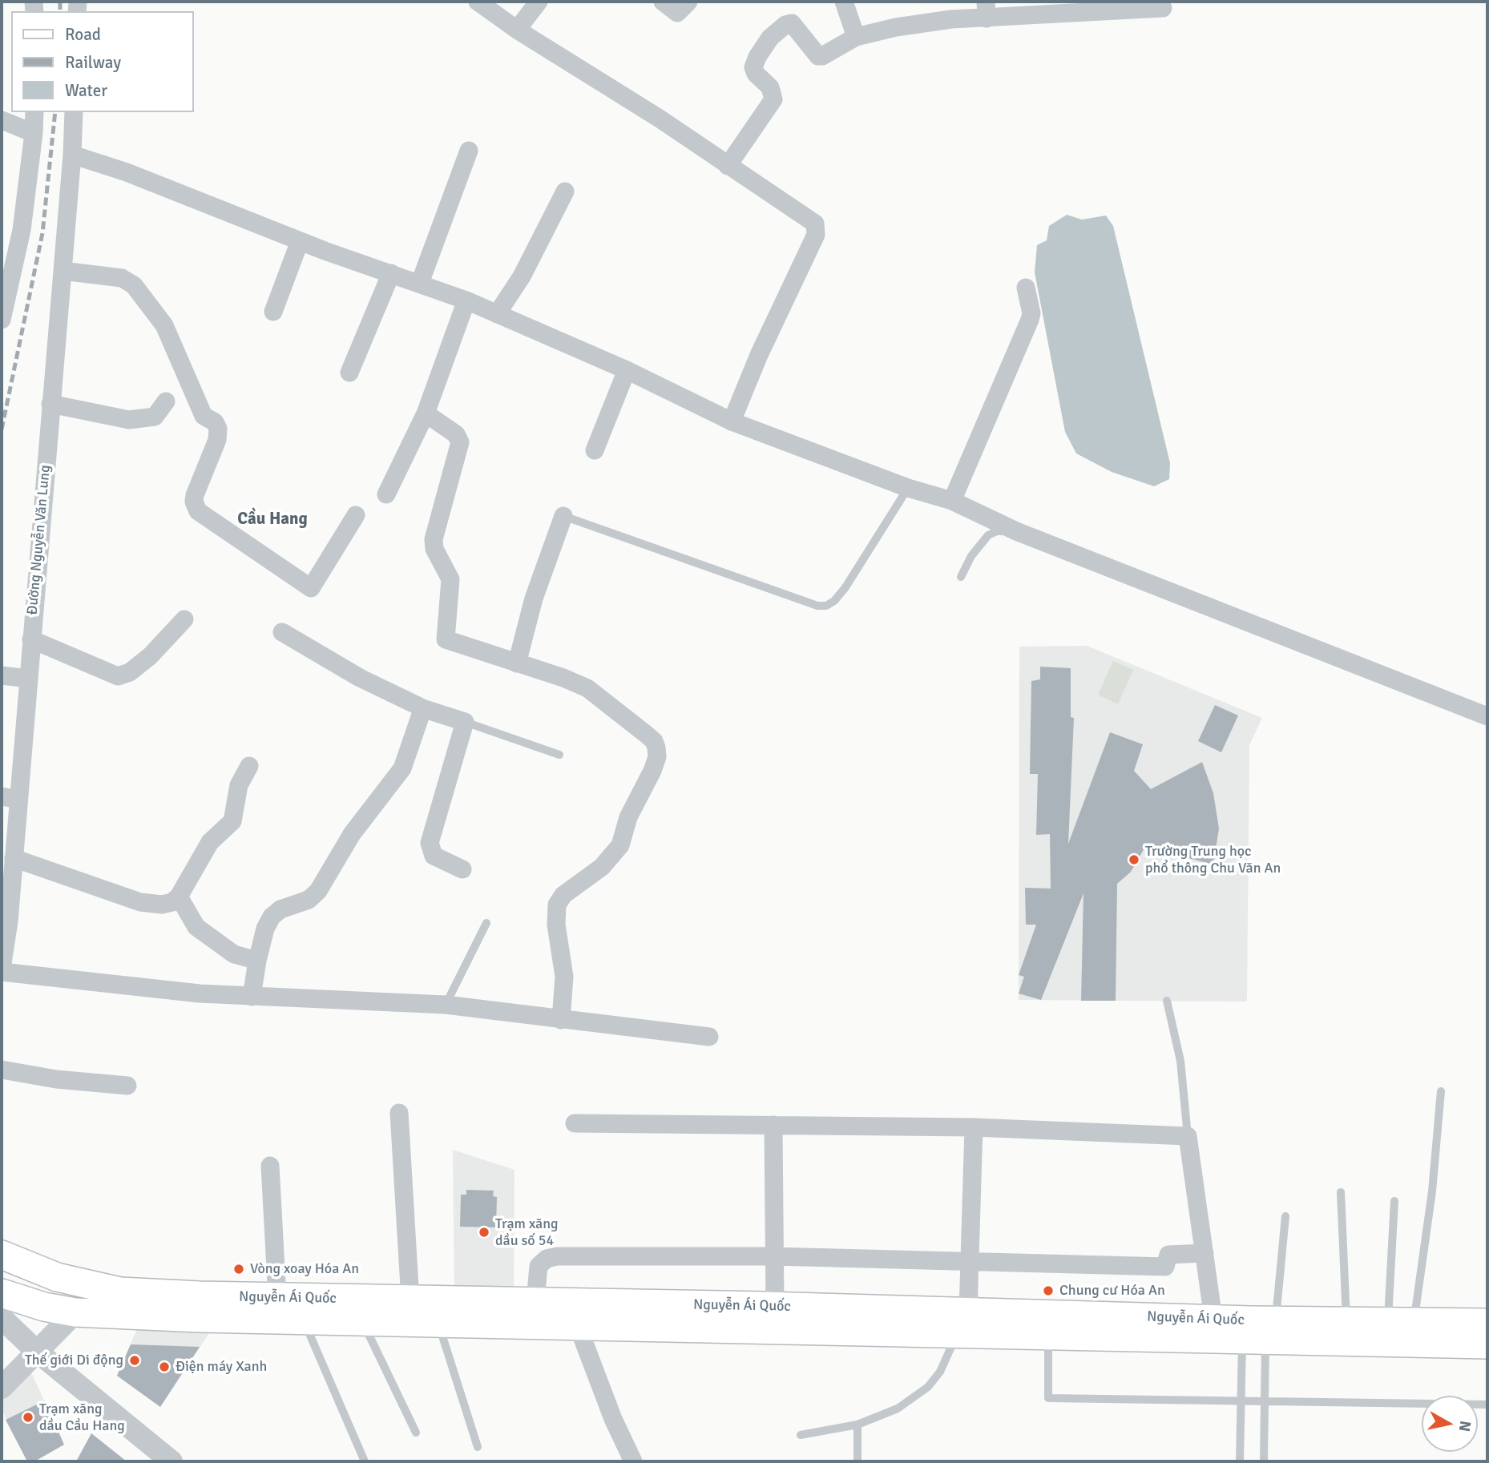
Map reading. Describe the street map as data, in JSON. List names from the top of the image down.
{
  "streets": {
    "main road": ["Nguyễn Ái Quốc"],
    "street": ["Đường Nguyễn Văn Lung"]
  },
  "districts": ["Cầu Hang"],
  "places": [
    "Trường Trung học phổ thông Chu Văn An",
    "Trạm xăng dầu số 54",
    "Vòng xoay Hóa An",
    "Chung cư Hóa An",
    "Thế giới Di động",
    "Điện máy Xanh",
    "Trạm xăng dầu Cầu Hang"
  ],
  "legend": ["Road", "Railway", "Water"],
  "north": "right"
}
